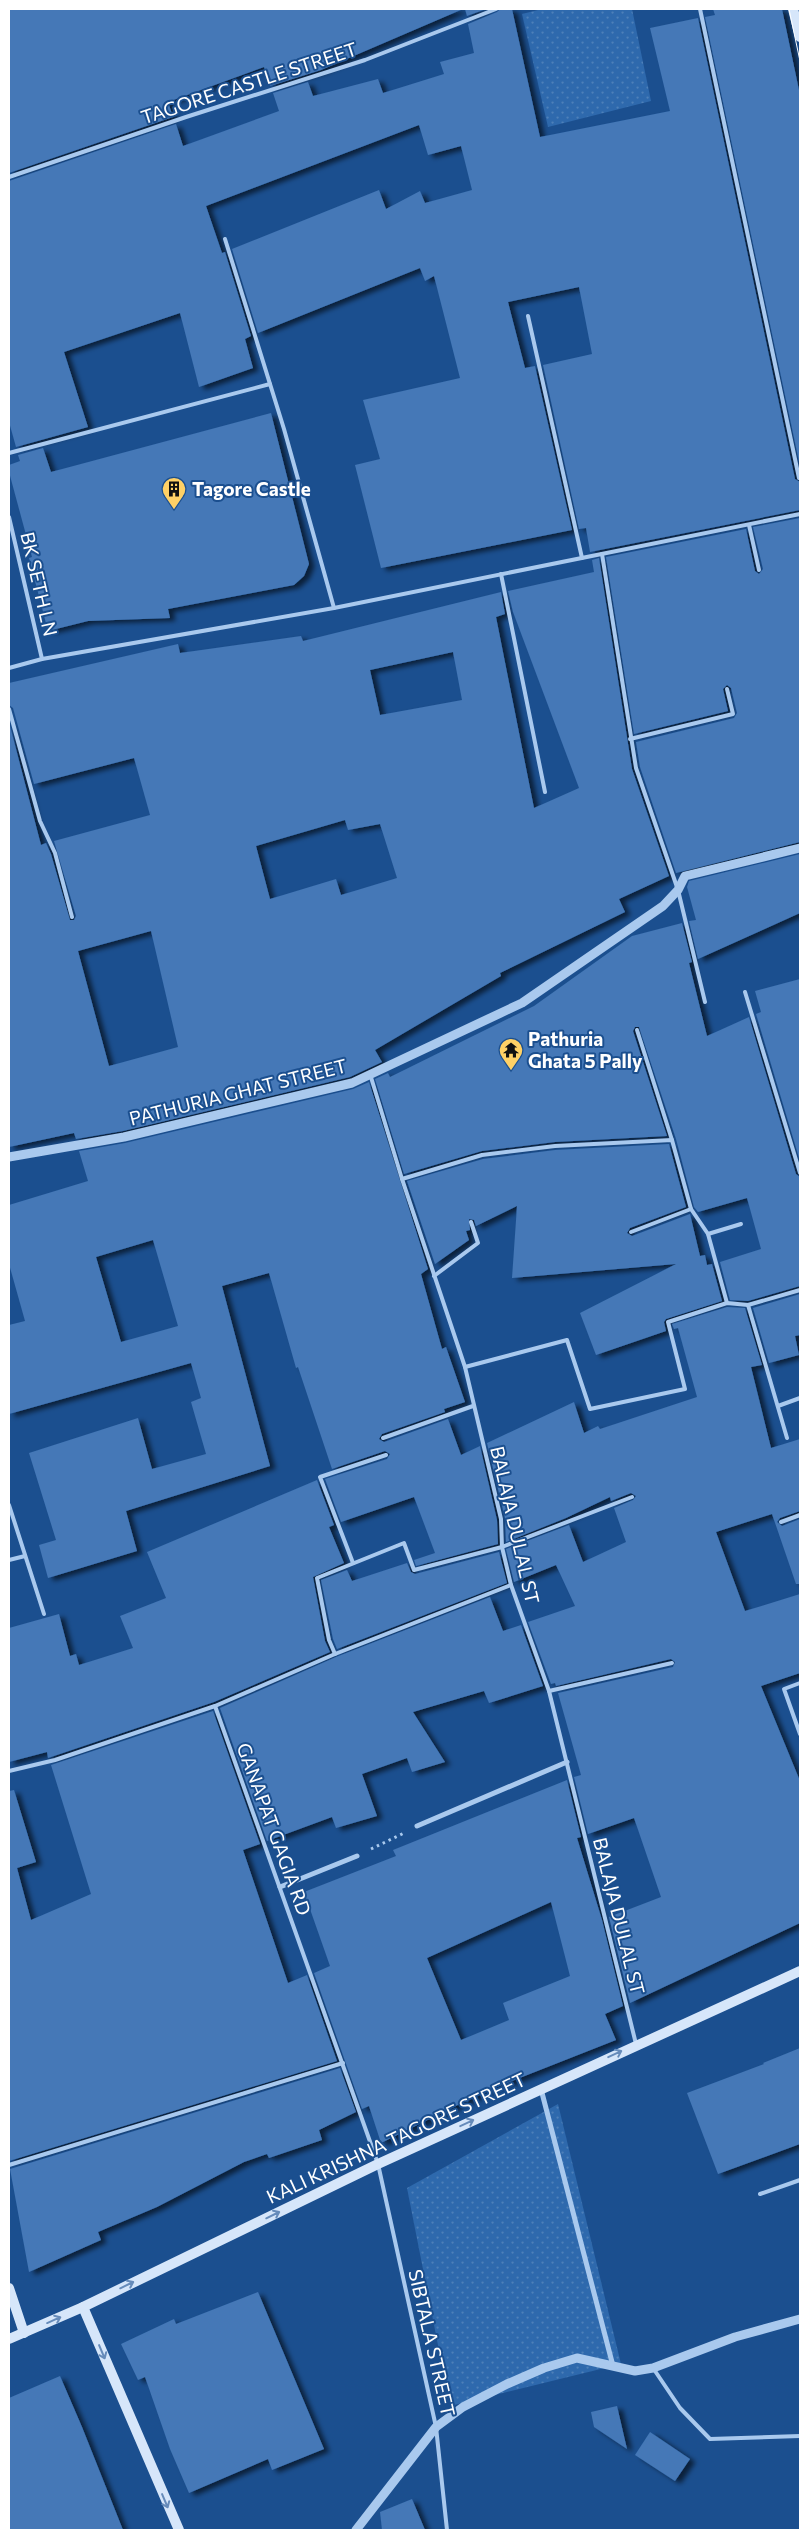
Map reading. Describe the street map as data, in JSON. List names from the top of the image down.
{
  "streets": {
    "main road": ["KALI KRISHNA TAGORE STREET"],
    "street": ["PATHURIA GHAT STREET"],
    "lane": [
      "TAGORE CASTLE STREET",
      "BK SETH LN",
      "BALAJA DULAL ST",
      "GANAPAT GAGIA RD",
      "SIBTALA STREET"
    ]
  },
  "crossings": [
    ["PATHURIA GHAT STREET", "BALAJA DULAL ST"],
    ["BALAJA DULAL ST", "KALI KRISHNA TAGORE STREET"],
    ["GANAPAT GAGIA RD", "KALI KRISHNA TAGORE STREET"],
    ["GANAPAT GAGIA RD", "SIBTALA STREET"],
    ["KALI KRISHNA TAGORE STREET", "SIBTALA STREET"]
  ],
  "one_way": ["KALI KRISHNA TAGORE STREET"],
  "places": {
    "building": ["Tagore Castle"],
    "temple": ["Pathuria Ghata 5 Pally"]
  }
}
